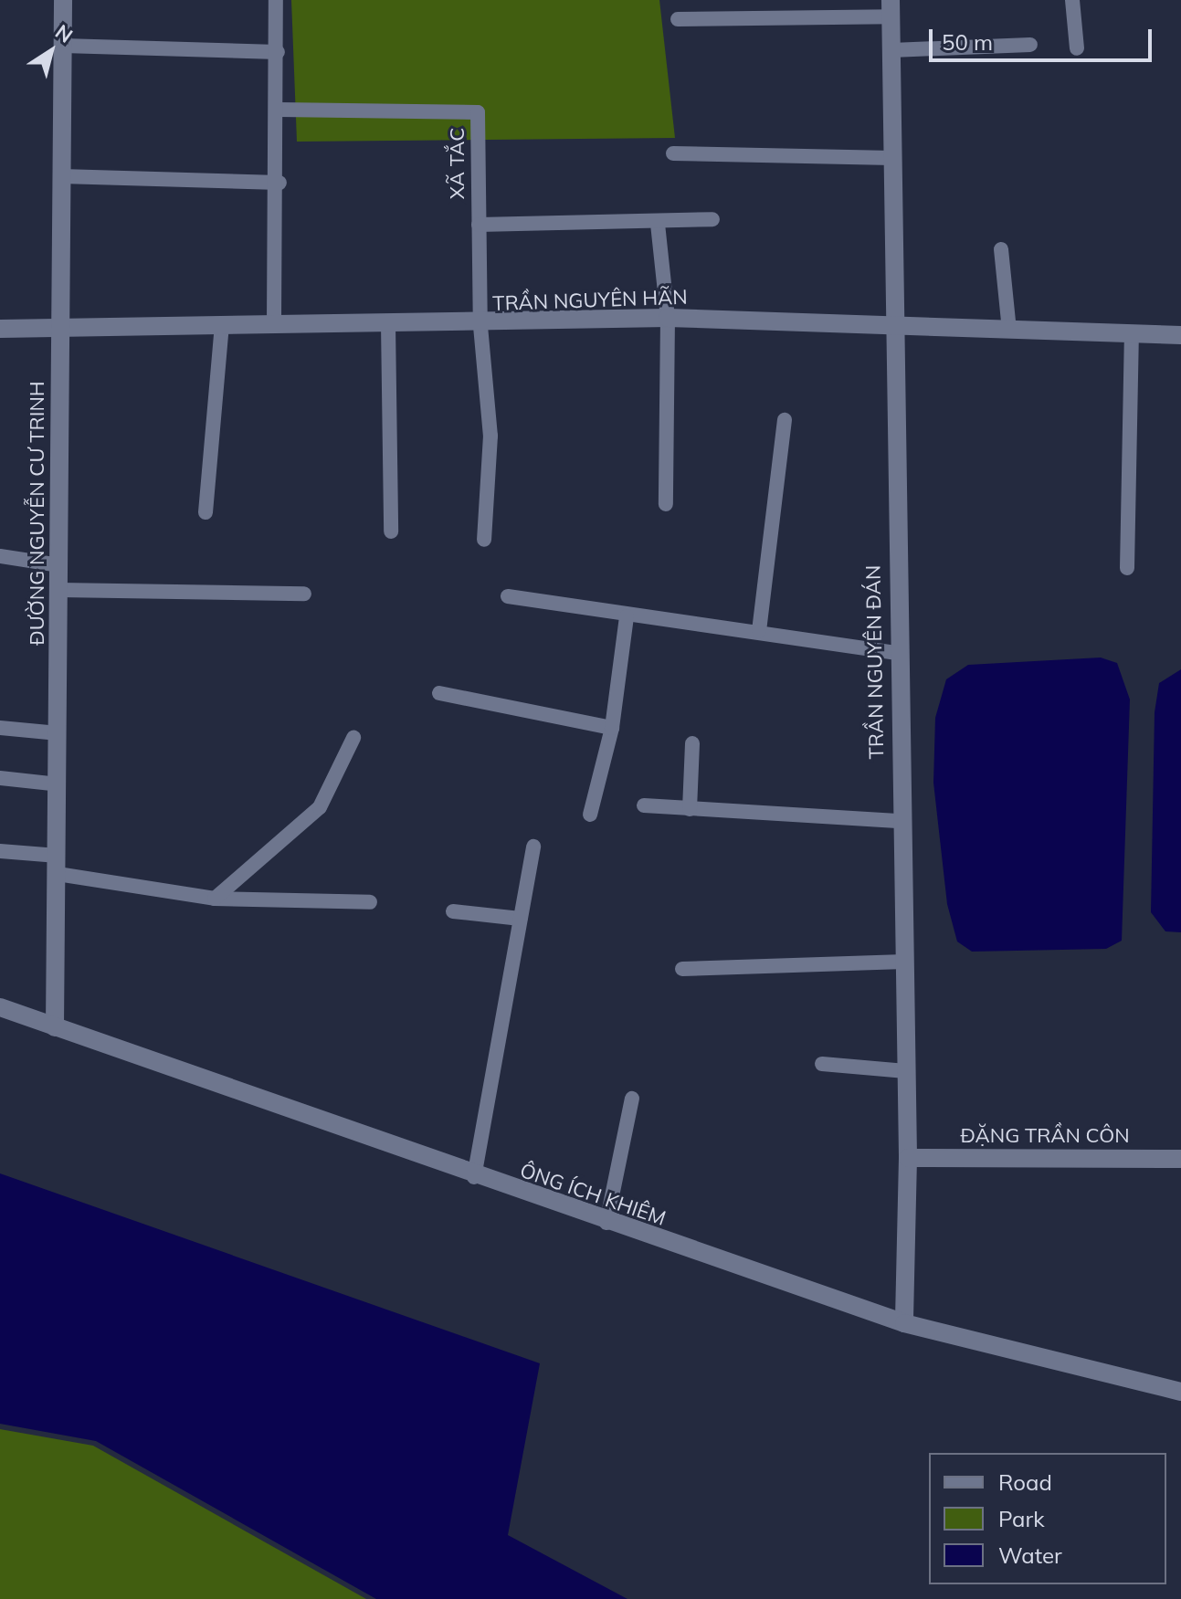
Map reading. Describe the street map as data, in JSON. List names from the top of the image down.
{
  "streets": {
    "street": [
      "TRẦN NGUYÊN HÃN",
      "ĐƯỜNG NGUYỄN CƯ TRINH",
      "TRẦN NGUYÊN ĐÁN",
      "ĐẶNG TRẦN CÔN",
      "ÔNG ÍCH KHIÊM"
    ],
    "lane": ["XÃ TẮC"]
  },
  "crossings": [
    ["XÃ TẮC", "TRẦN NGUYÊN HÃN"],
    ["TRẦN NGUYÊN HÃN", "ĐƯỜNG NGUYỄN CƯ TRINH"],
    ["TRẦN NGUYÊN HÃN", "TRẦN NGUYÊN ĐÁN"],
    ["ĐƯỜNG NGUYỄN CƯ TRINH", "ÔNG ÍCH KHIÊM"],
    ["TRẦN NGUYÊN ĐÁN", "ĐẶNG TRẦN CÔN"],
    ["TRẦN NGUYÊN ĐÁN", "ÔNG ÍCH KHIÊM"]
  ],
  "legend": ["Road", "Park", "Water"],
  "scale_bar": "50 m",
  "north": "top right"
}
